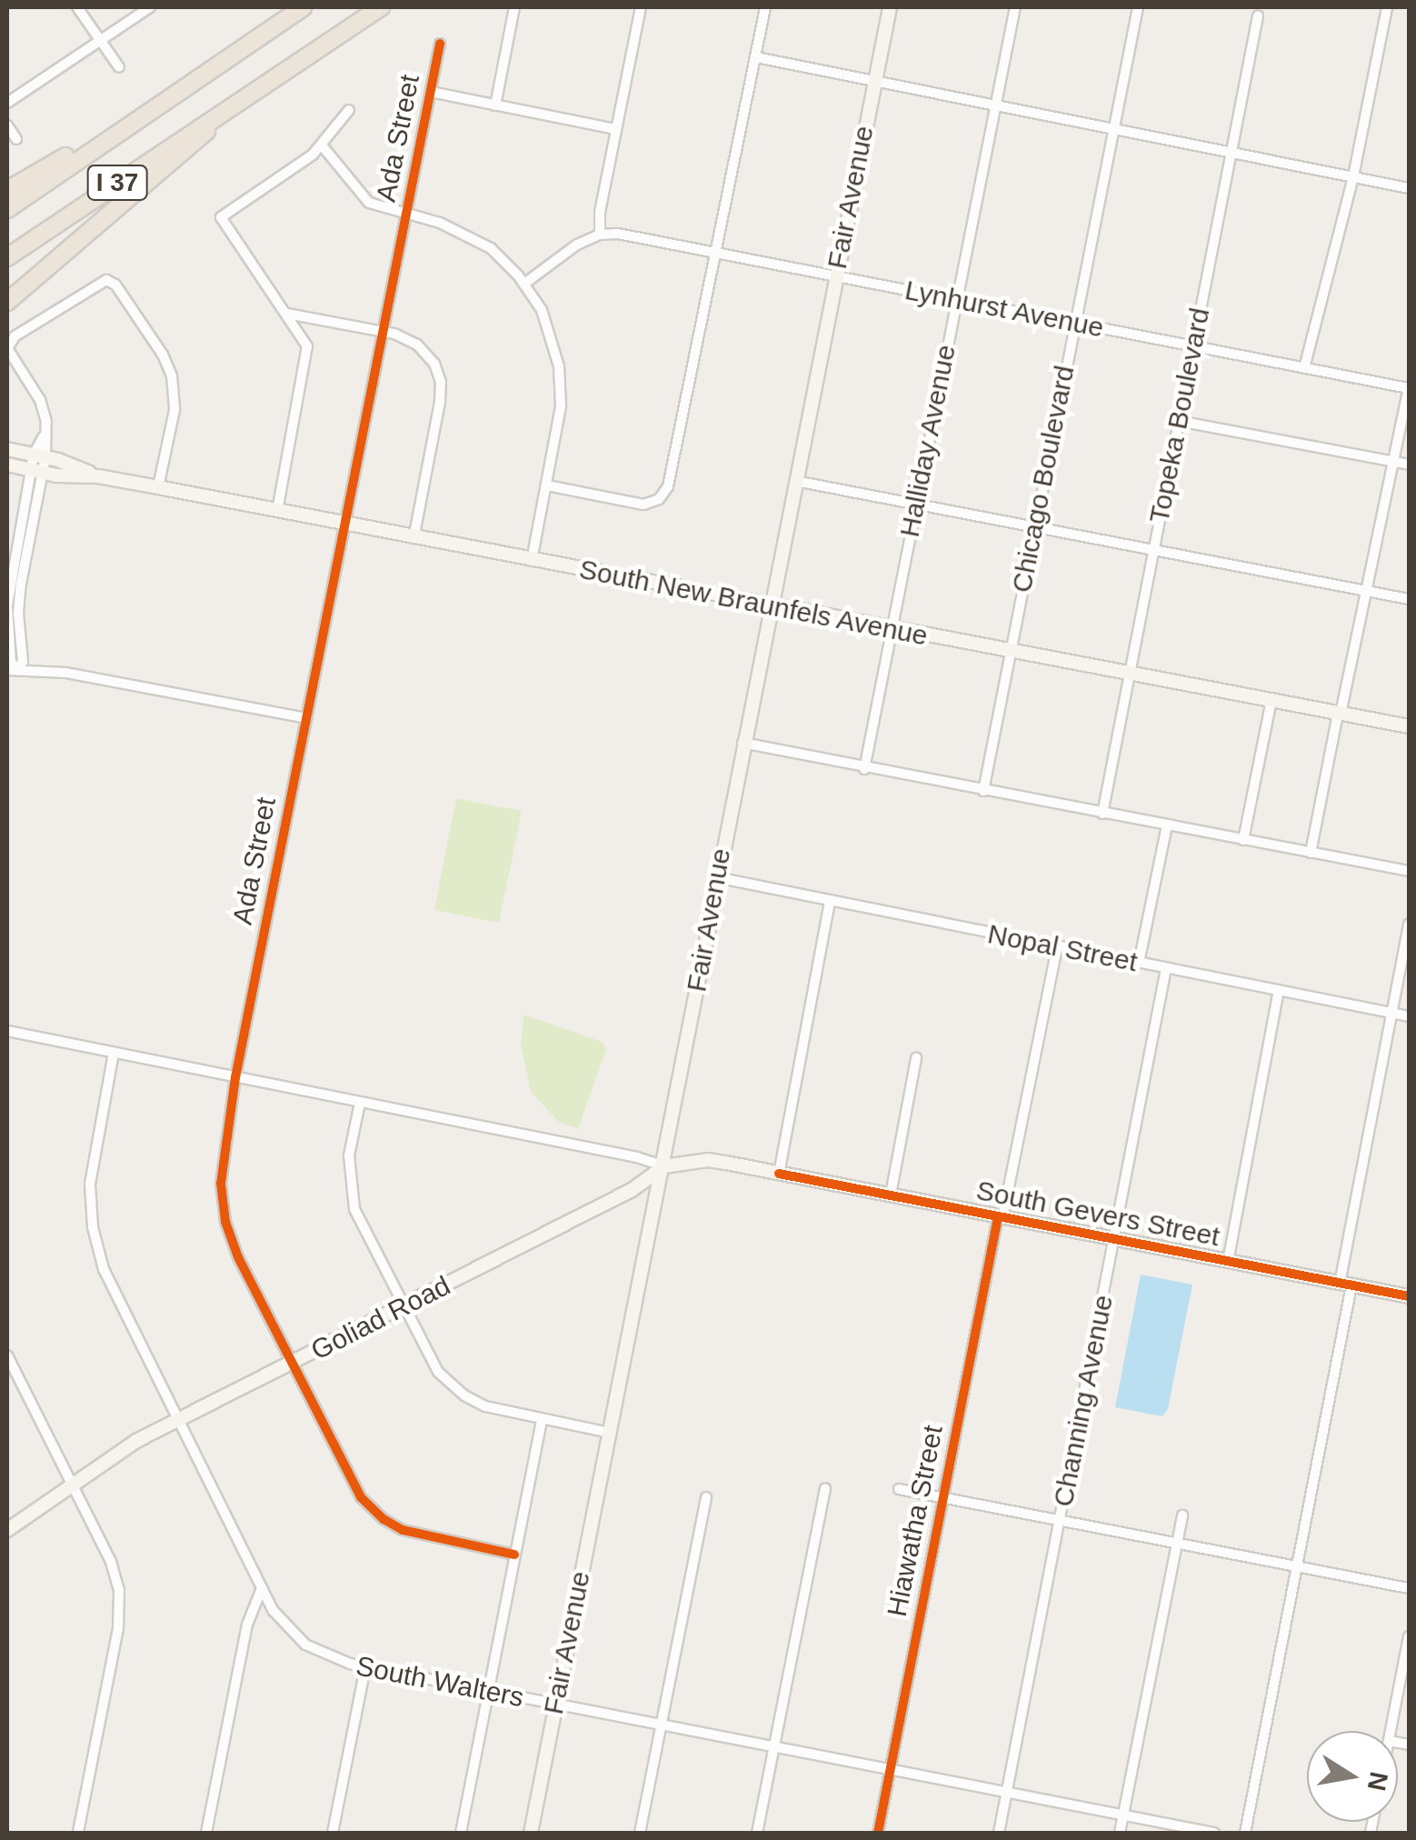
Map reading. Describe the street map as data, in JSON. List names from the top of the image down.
{
  "streets": {
    "highway": ["I 37"],
    "main road": [
      "Fair Avenue",
      "South New Braunfels Avenue",
      "South Gevers Street",
      "Goliad Road"
    ],
    "street": [
      "Ada Street",
      "Lynhurst Avenue",
      "Topeka Boulevard",
      "Halliday Avenue",
      "Chicago Boulevard",
      "Nopal Street",
      "Channing Avenue",
      "Hiawatha Street",
      "South Walters"
    ]
  },
  "crossings": [
    ["Ada Street", "South New Braunfels Avenue"],
    ["Ada Street", "South Gevers Street"],
    ["Ada Street", "Goliad Road"],
    ["Fair Avenue", "Lynhurst Avenue"],
    ["Fair Avenue", "South New Braunfels Avenue"],
    ["Fair Avenue", "Nopal Street"],
    ["Fair Avenue", "South Gevers Street"],
    ["Fair Avenue", "Goliad Road"],
    ["Fair Avenue", "South Walters"],
    ["Lynhurst Avenue", "Topeka Boulevard"],
    ["Lynhurst Avenue", "Halliday Avenue"],
    ["Lynhurst Avenue", "Chicago Boulevard"],
    ["Topeka Boulevard", "South New Braunfels Avenue"],
    ["Halliday Avenue", "South New Braunfels Avenue"],
    ["Chicago Boulevard", "South New Braunfels Avenue"],
    ["Nopal Street", "Channing Avenue"],
    ["Nopal Street", "Hiawatha Street"],
    ["South Gevers Street", "Goliad Road"],
    ["South Gevers Street", "Channing Avenue"],
    ["South Gevers Street", "Hiawatha Street"],
    ["South Gevers Street", "South Walters"],
    ["Goliad Road", "South Walters"],
    ["Channing Avenue", "South Walters"],
    ["Hiawatha Street", "South Walters"]
  ],
  "north": "right"
}
